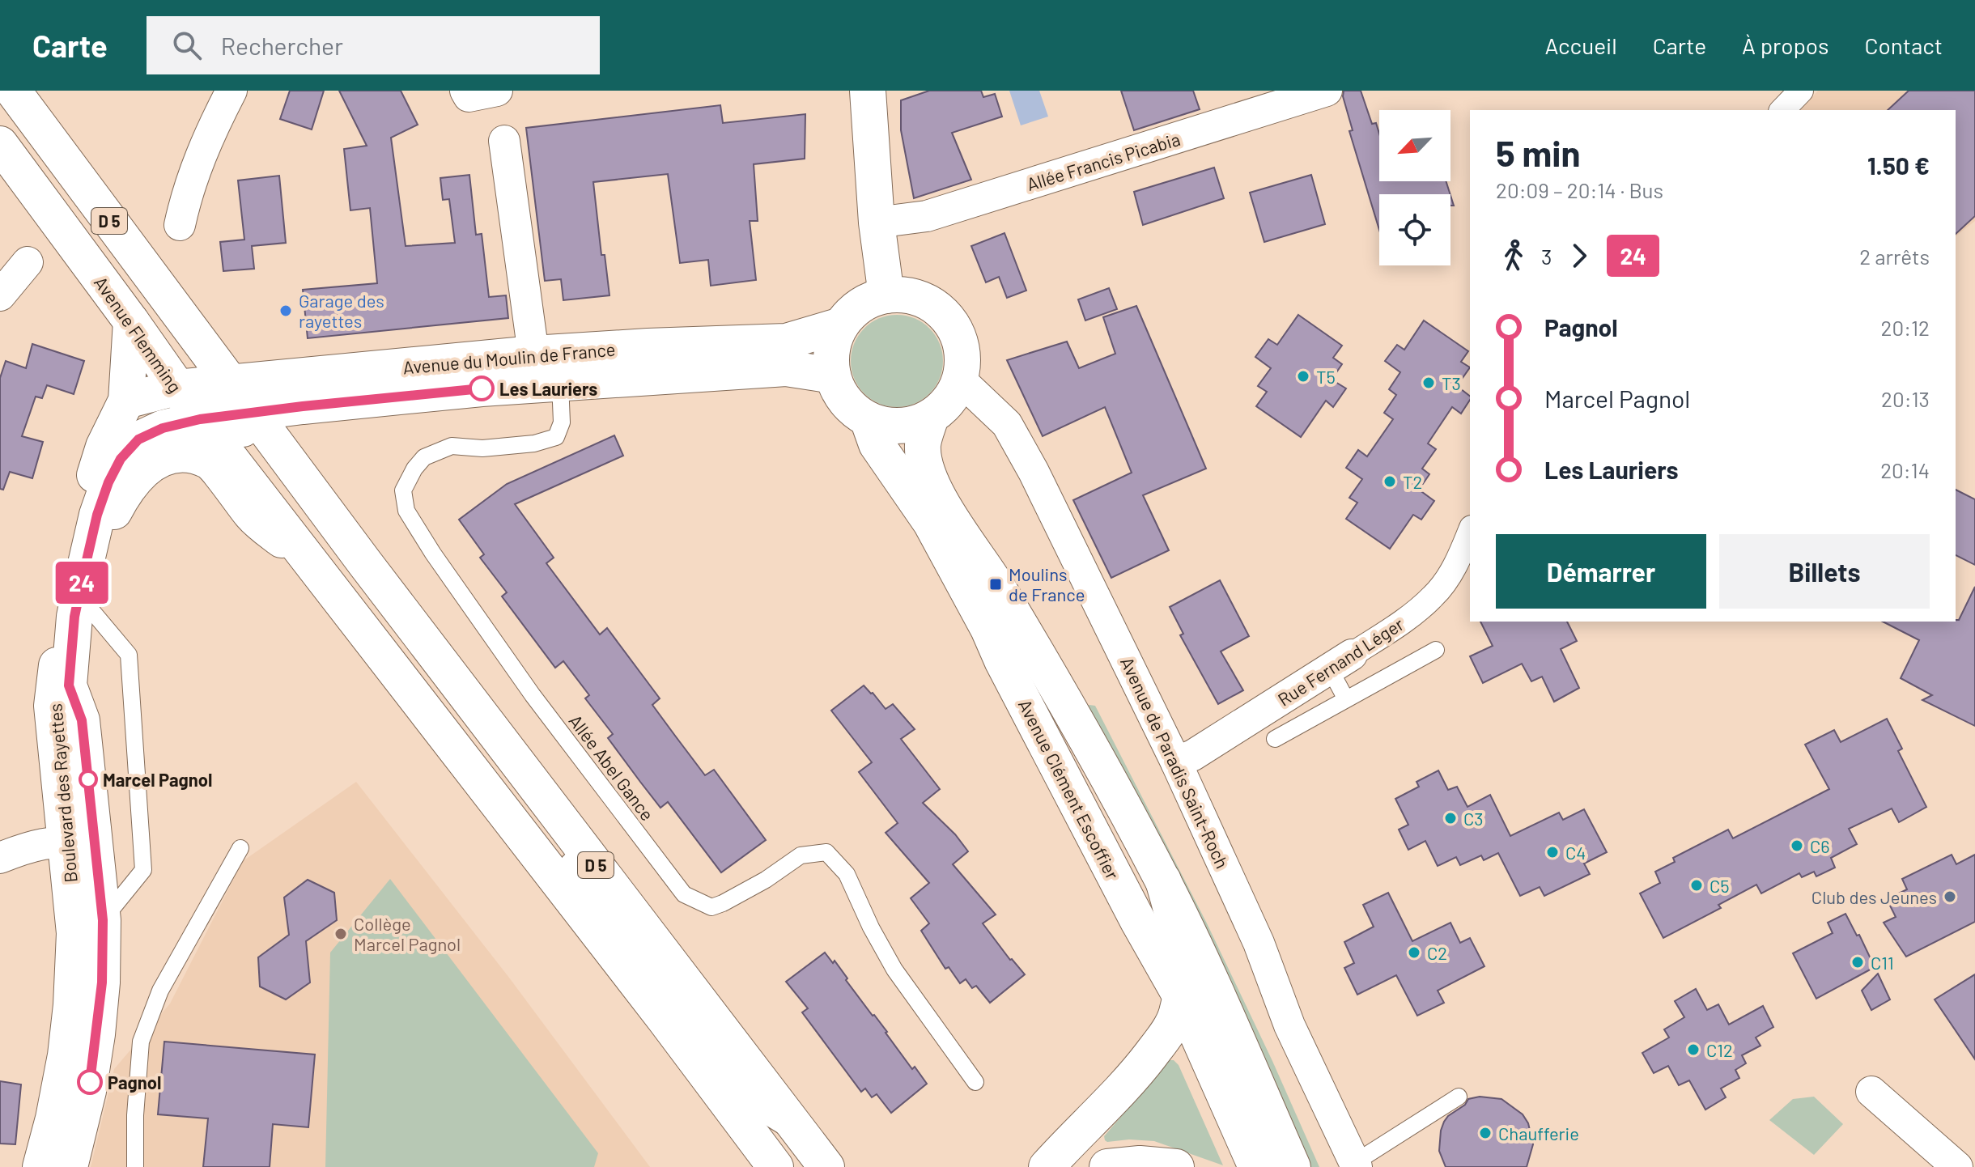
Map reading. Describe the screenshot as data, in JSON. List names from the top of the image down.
{
  "streets": {
    "main road": [
      "D 5",
      "Avenue Flemming",
      "Avenue du Moulin de France",
      "Avenue Clément Escoffier",
      "Boulevard des Rayettes"
    ],
    "street": ["Allée Francis Picabia", "Rue Fernand Léger", "Avenue de Paradis Saint-Roch"],
    "lane": ["Allée Abel Gance"]
  },
  "crossings": [
    ["D 5", "Avenue Flemming"],
    ["D 5", "Avenue du Moulin de France"],
    ["D 5", "Boulevard des Rayettes"],
    ["Avenue Flemming", "Avenue du Moulin de France"],
    ["Avenue Flemming", "Boulevard des Rayettes"],
    ["Avenue du Moulin de France", "Avenue de Paradis Saint-Roch"],
    ["Avenue du Moulin de France", "Allée Abel Gance"],
    ["Avenue du Moulin de France", "Avenue Clément Escoffier"],
    ["Avenue du Moulin de France", "Boulevard des Rayettes"],
    ["Rue Fernand Léger", "Avenue de Paradis Saint-Roch"],
    ["Avenue de Paradis Saint-Roch", "Avenue Clément Escoffier"]
  ],
  "places": {
    "other": [
      "Garage des rayettes",
      "T5",
      "T3",
      "Les Lauriers",
      "T2",
      "Marcel Pagnol",
      "C3",
      "C6",
      "C4",
      "C5",
      "Club des Jeunes",
      "Collège Marcel Pagnol",
      "C2",
      "C11",
      "C12",
      "Pagnol",
      "Chaufferie"
    ],
    "transit": ["Moulins de France"]
  },
  "lines": ["bus line 24"],
  "north": "bottom left",
  "page": {
    "header": "Carte",
    "search": "Rechercher",
    "nav": [
      "Accueil",
      "Carte",
      "À propos",
      "Contact"
    ],
    "on_map": "24",
    "heading": ["5 min", "20:09 – 20:14 · Bus", "1.50 €"],
    "legs": ["3", "24", "2 arrêts"],
    "list": [
      {
        "name": "Pagnol",
        "value": "20:12"
      },
      {
        "name": "Marcel Pagnol",
        "value": "20:13"
      },
      {
        "name": "Les Lauriers",
        "value": "20:14"
      }
    ],
    "buttons": ["Démarrer", "Billets"]
  }
}
